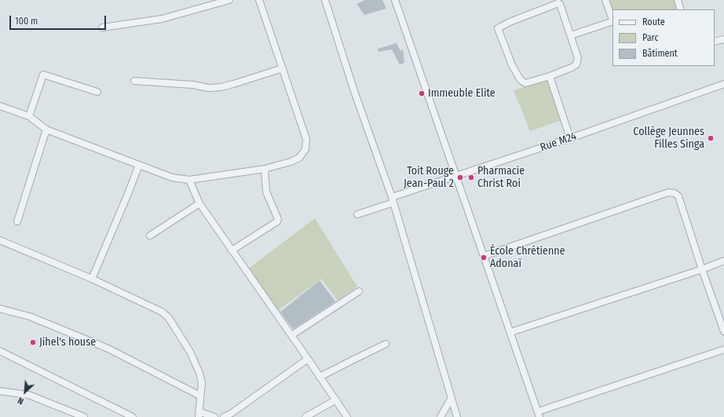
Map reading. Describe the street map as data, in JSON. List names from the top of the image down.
{
  "streets": {
    "street": ["Rue M24"]
  },
  "places": [
    "Immeuble Elite",
    "Collège Jeunnes Filles Singa",
    "Toit Rouge Jean-Paul 2",
    "Pharmacie Christ Roi",
    "École Chrétienne Adonaï",
    "Jihel's house"
  ],
  "legend": ["Route", "Parc", "Bâtiment"],
  "scale_bar": "100 m",
  "north": "bottom left"
}
